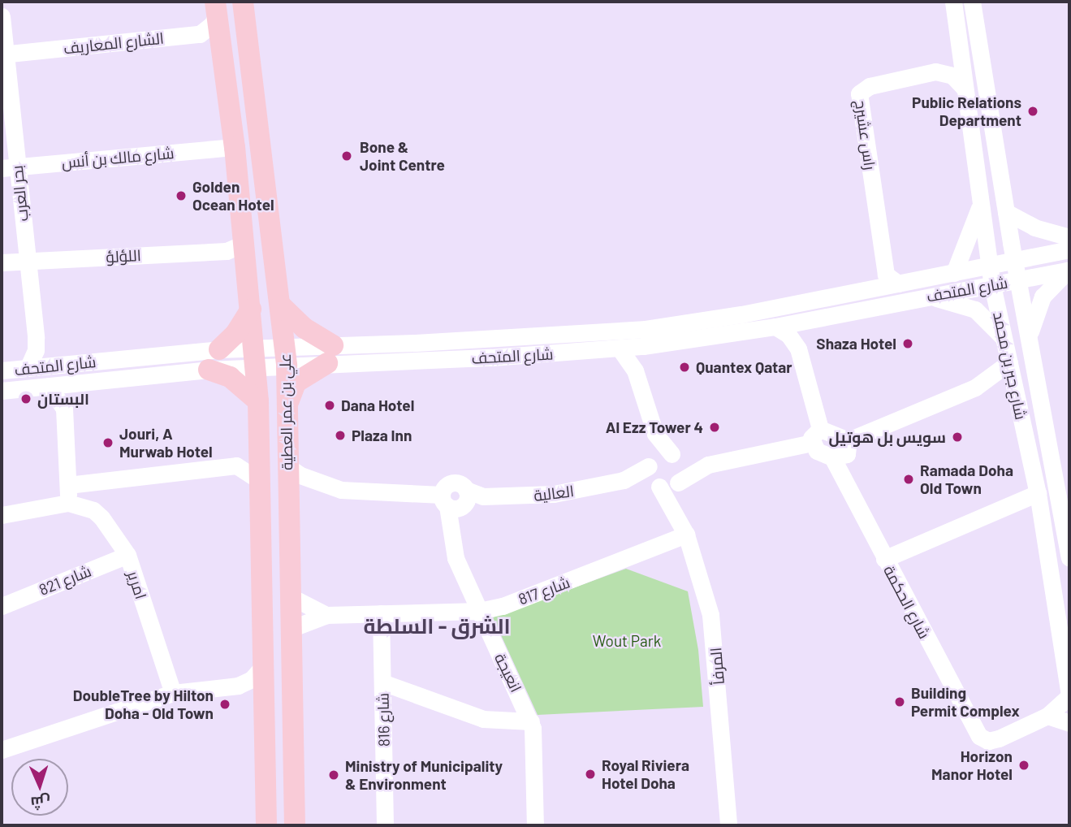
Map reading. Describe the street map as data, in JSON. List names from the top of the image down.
{
  "streets": {
    "main road": ["علي بن عمر العطية"],
    "street": [
      "الشارع المعاريف",
      "راس عشيرج",
      "شارع مالك بن أنس",
      "بحر العرب",
      "اللؤلؤ",
      "شارع المتحف",
      "شارع جبر بن محمد",
      "العالية",
      "شارع 821",
      "امرير",
      "شارع 817",
      "شارع الحكمة",
      "المرفأ",
      "انعيجة",
      "شارع 816"
    ]
  },
  "crossings": [
    ["الشارع المعاريف", "بحر العرب"],
    ["الشارع المعاريف", "علي بن عمر العطية"],
    ["راس عشيرج", "شارع المتحف"],
    ["راس عشيرج", "شارع جبر بن محمد"],
    ["شارع مالك بن أنس", "بحر العرب"],
    ["شارع مالك بن أنس", "علي بن عمر العطية"],
    ["بحر العرب", "اللؤلؤ"],
    ["بحر العرب", "شارع المتحف"],
    ["اللؤلؤ", "علي بن عمر العطية"],
    ["شارع المتحف", "شارع جبر بن محمد"],
    ["شارع المتحف", "علي بن عمر العطية"],
    ["شارع المتحف", "العالية"],
    ["علي بن عمر العطية", "العالية"],
    ["علي بن عمر العطية", "شارع 817"],
    ["العالية", "المرفأ"],
    ["العالية", "انعيجة"],
    ["شارع 821", "امرير"],
    ["شارع 817", "المرفأ"],
    ["شارع 817", "انعيجة"],
    ["شارع 817", "شارع 816"]
  ],
  "districts": ["الشرق - السلطة"],
  "parks": ["Wout Park"],
  "places": [
    "Public Relations Department",
    "Bone & Joint Centre",
    "Golden Ocean Hotel",
    "Shaza Hotel",
    "Quantex Qatar",
    "البستان",
    "Dana Hotel",
    "Al Ezz Tower 4",
    "Plaza Inn",
    "سويس بل هوتيل",
    "Jouri, A Murwab Hotel",
    "Ramada Doha Old Town",
    "Building Permit Complex",
    "DoubleTree by Hilton Doha - Old Town",
    "Horizon Manor Hotel",
    "Royal Riviera Hotel Doha",
    "Ministry of Municipality & Environment"
  ],
  "north": "bottom"
}
